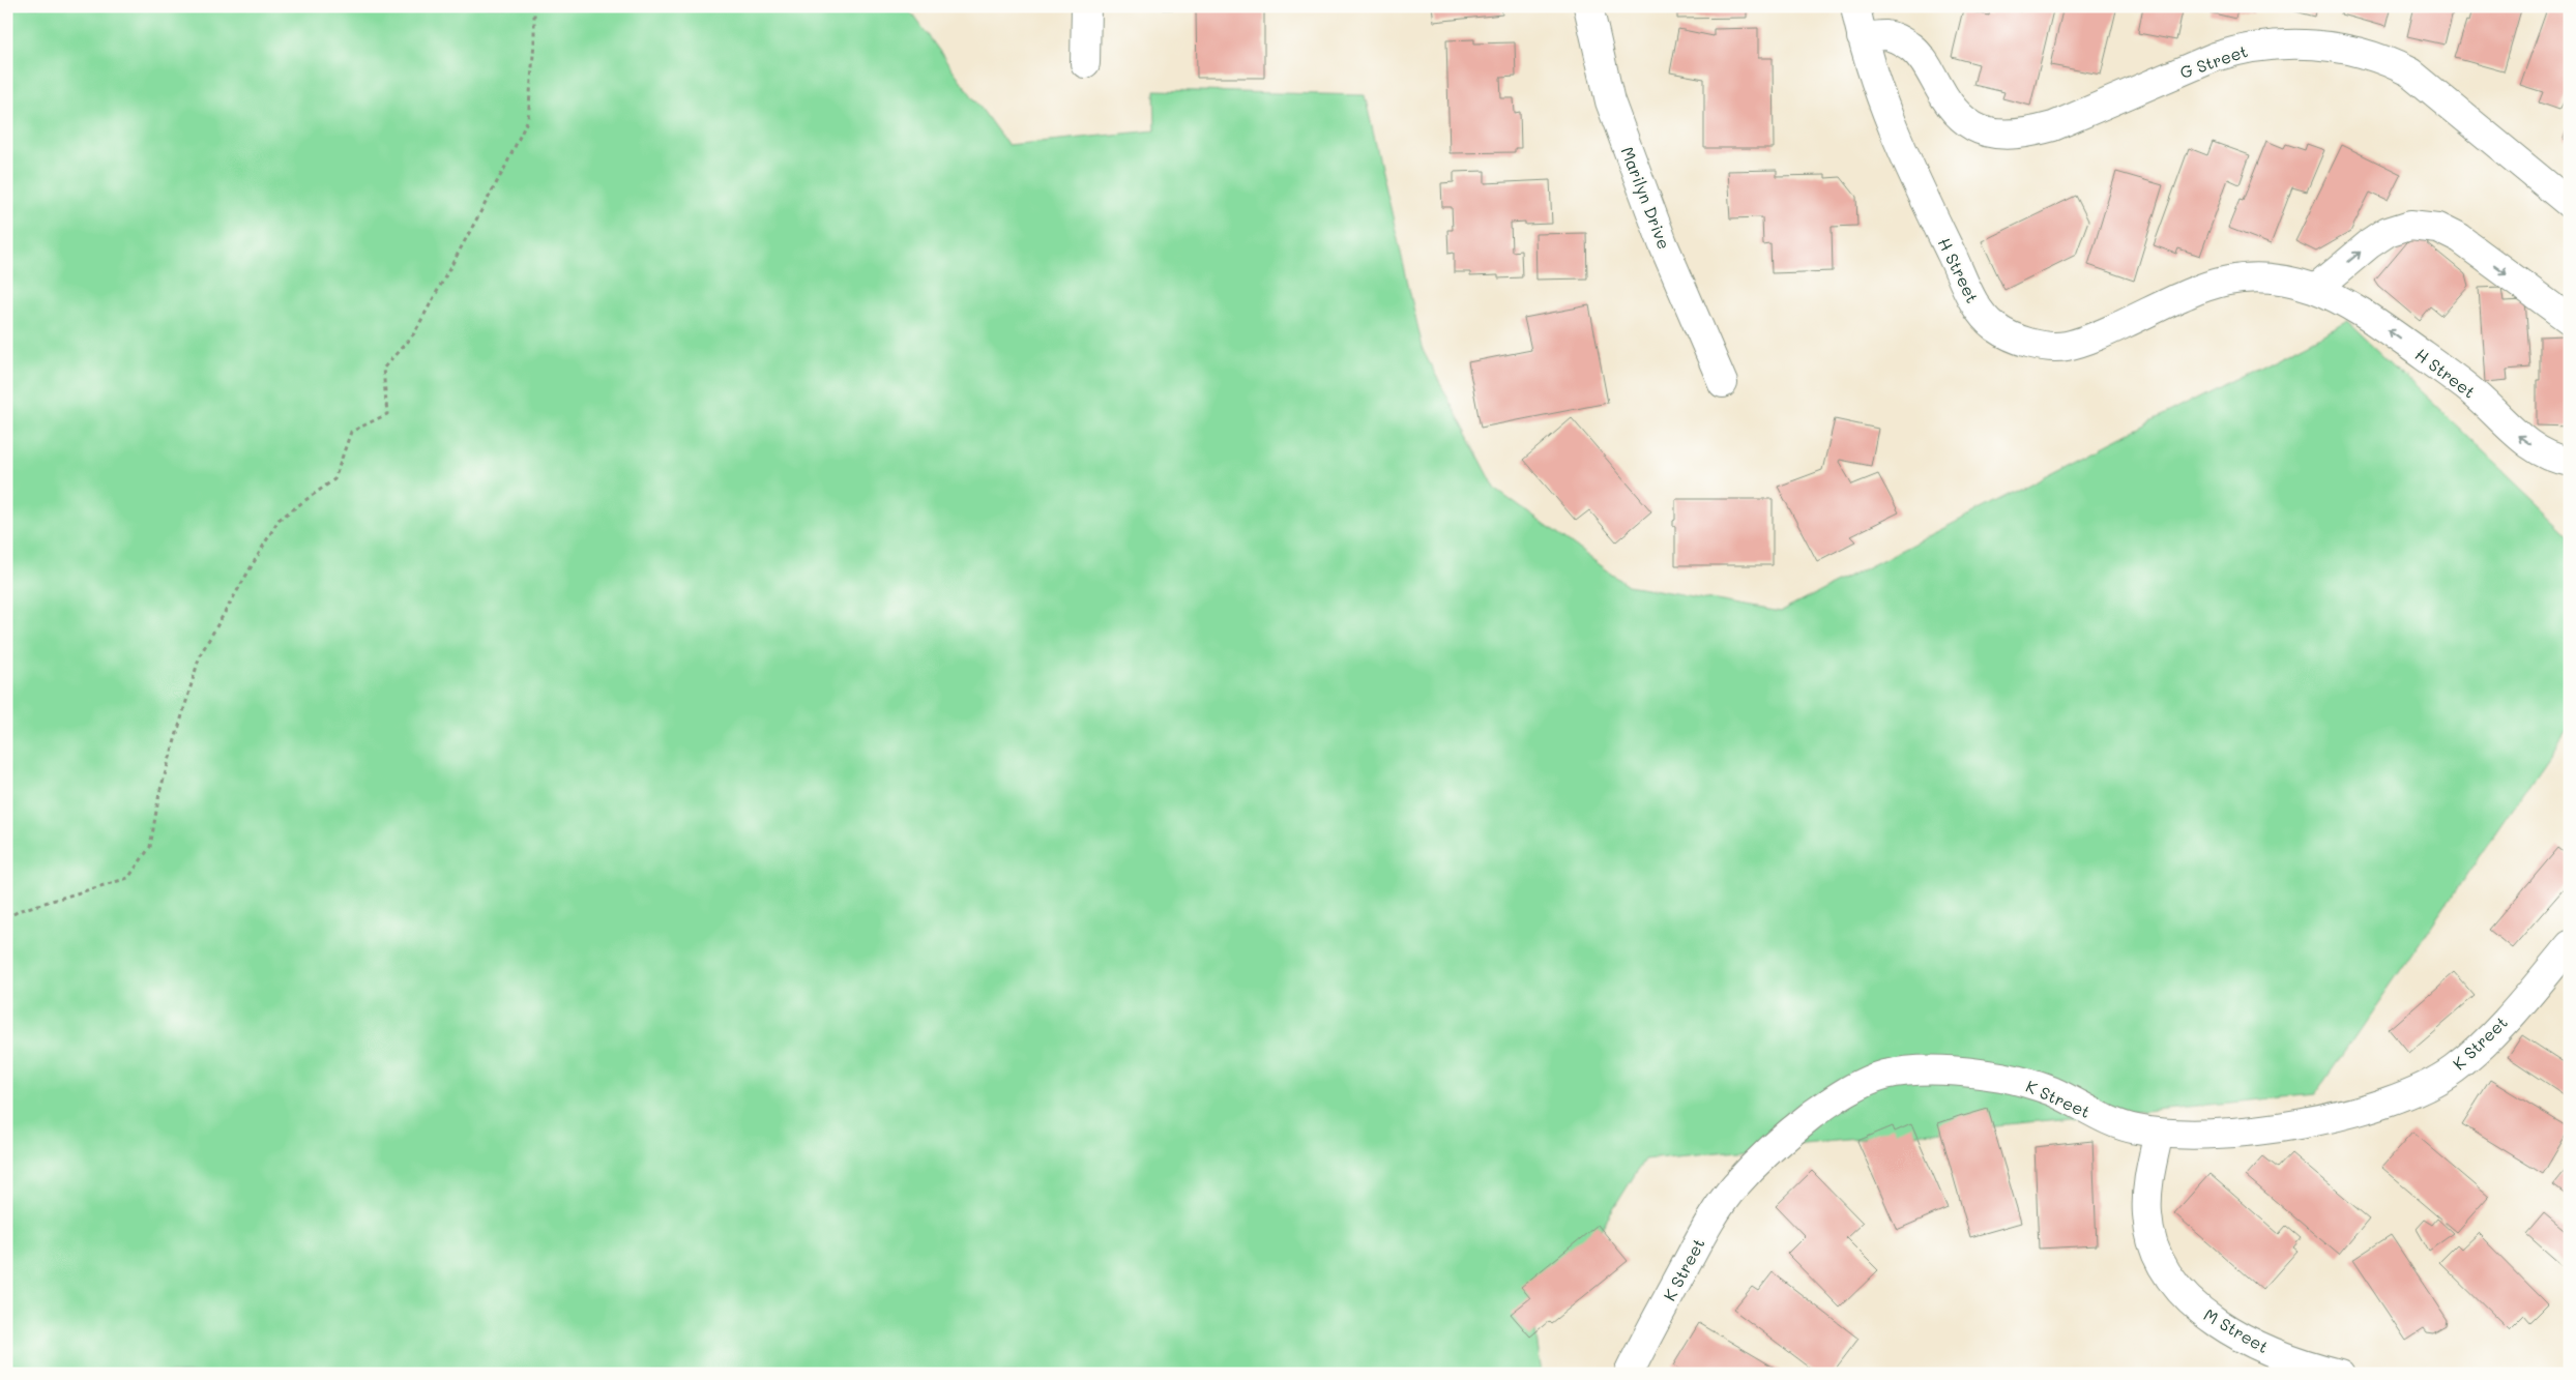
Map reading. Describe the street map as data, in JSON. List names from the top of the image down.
{
  "streets": {
    "street": [
      "G Street",
      "Marilyn Drive",
      "H Street",
      "K Street",
      "M Street"
    ]
  },
  "crossings": [
    ["G Street", "H Street"],
    ["K Street", "M Street"]
  ]
}
